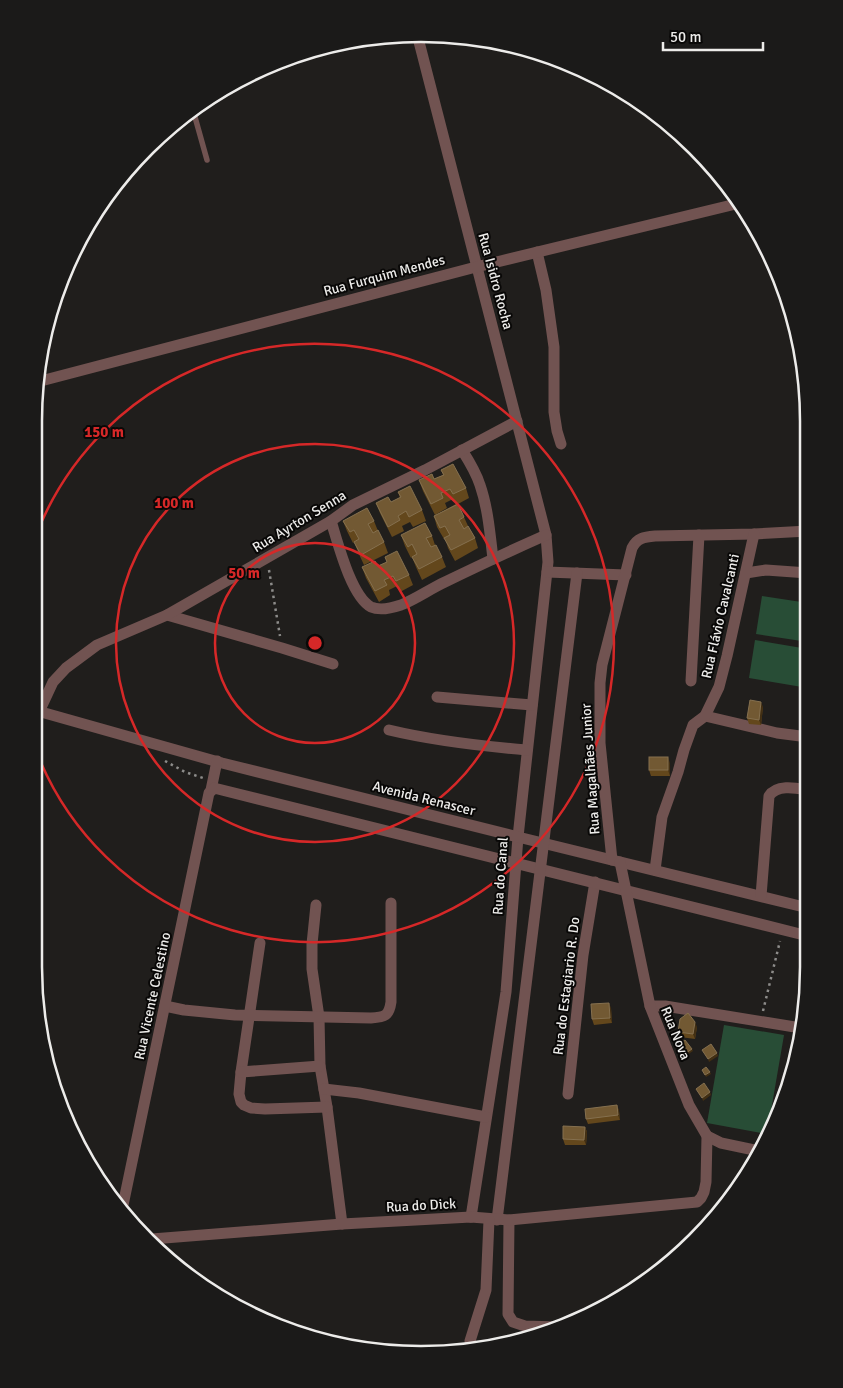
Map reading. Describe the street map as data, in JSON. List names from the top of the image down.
{
  "streets": {
    "street": [
      "Rua Furquim Mendes",
      "Rua Isidro Rocha",
      "Rua Ayrton Senna",
      "Rua Flávio Cavalcanti",
      "Rua Magalhães Junior",
      "Avenida Renascer",
      "Rua do Canal",
      "Rua do Estagiario R. Do",
      "Rua Vicente Celestino",
      "Rua Nova",
      "Rua do Dick"
    ]
  },
  "crossings": [
    ["Rua Furquim Mendes", "Rua Isidro Rocha"],
    ["Rua Isidro Rocha", "Rua Ayrton Senna"],
    ["Rua Isidro Rocha", "Rua do Canal"],
    ["Rua Flávio Cavalcanti", "Rua Magalhães Junior"],
    ["Rua Flávio Cavalcanti", "Avenida Renascer"],
    ["Rua Magalhães Junior", "Avenida Renascer"],
    ["Rua Magalhães Junior", "Rua Nova"],
    ["Avenida Renascer", "Rua do Canal"],
    ["Avenida Renascer", "Rua Vicente Celestino"],
    ["Avenida Renascer", "Rua Nova"],
    ["Rua do Canal", "Rua do Dick"],
    ["Rua Nova", "Rua do Dick"]
  ],
  "scale_bar": "50 m",
  "rings": ["150 m", "100 m", "50 m"]
}
